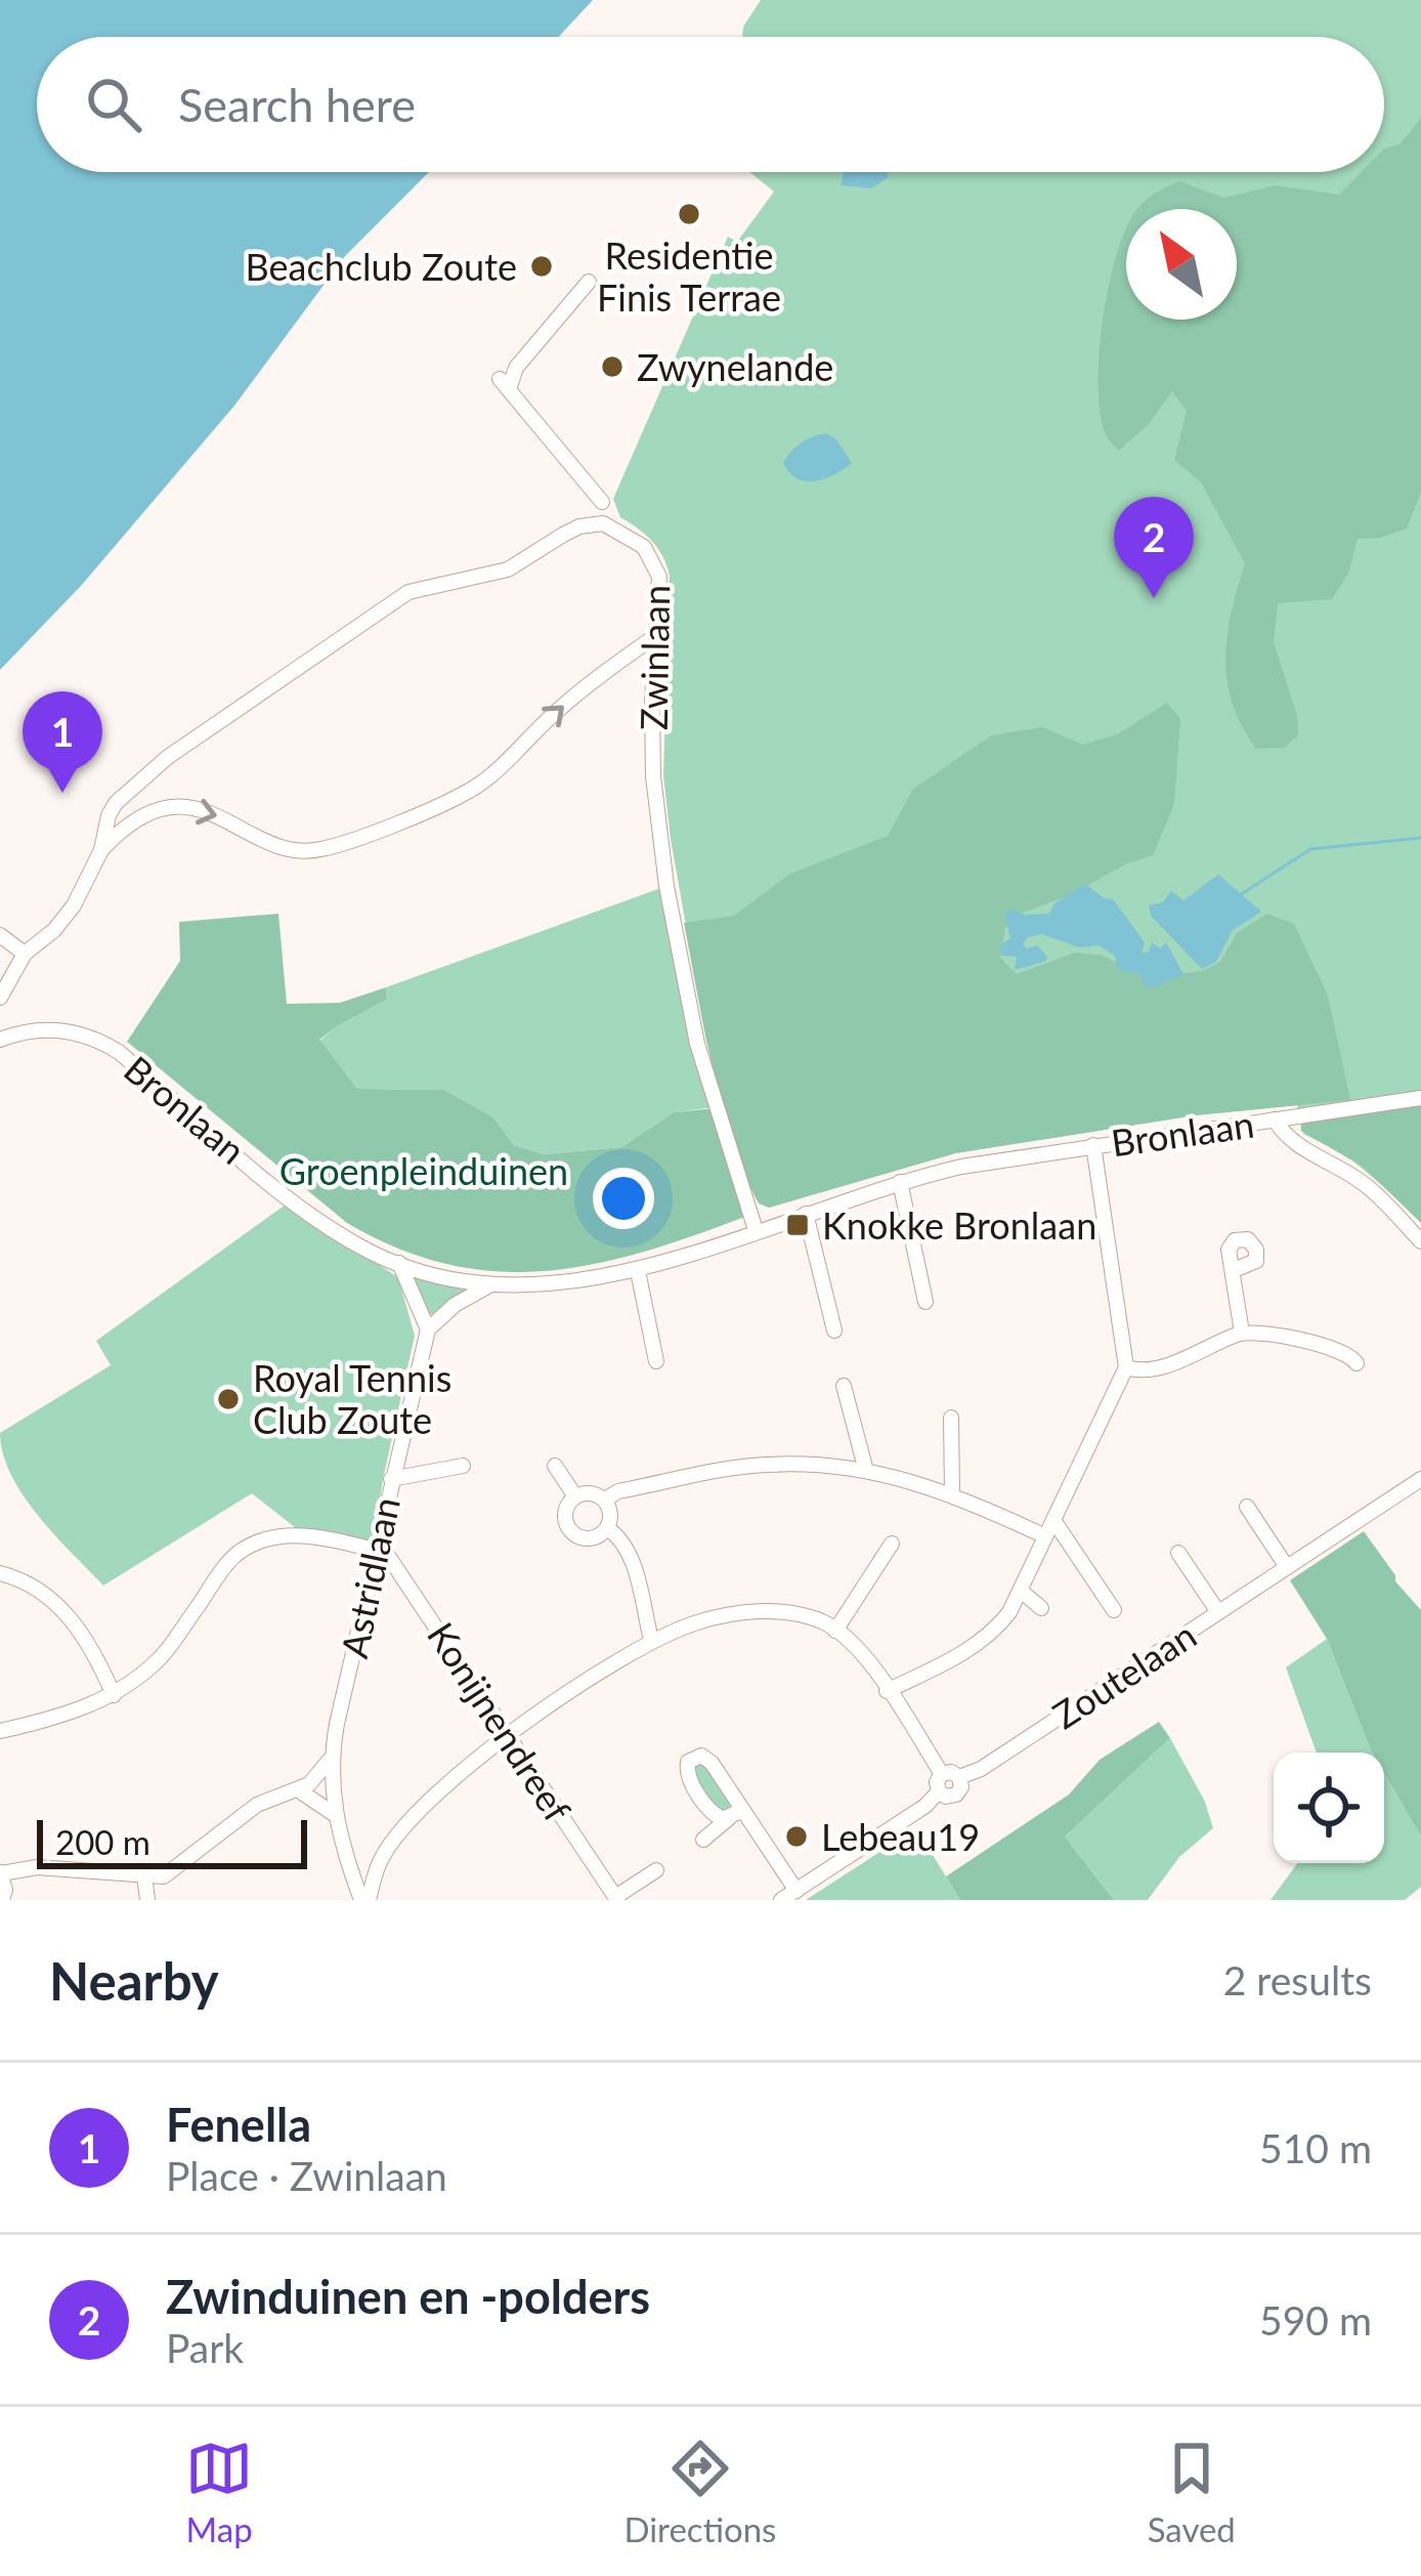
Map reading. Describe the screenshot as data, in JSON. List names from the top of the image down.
{
  "streets": {
    "street": [
      "Zwinlaan",
      "Bronlaan",
      "Astridlaan",
      "Zoutelaan",
      "Konijnendreef"
    ]
  },
  "crossings": [
    ["Zwinlaan", "Bronlaan"],
    ["Astridlaan", "Konijnendreef"]
  ],
  "parks": ["Groenpleinduinen"],
  "places": {
    "other": [
      "Residentie Finis Terrae",
      "Beachclub Zoute",
      "Zwynelande",
      "Royal Tennis Club Zoute",
      "Lebeau19"
    ],
    "transit": ["Knokke Bronlaan"]
  },
  "scale_bar": "200 m",
  "north": "top left",
  "page": {
    "search": "Search here",
    "pins": ["2", "1"],
    "scale": "200 m",
    "heading": ["Nearby", "2 results"],
    "list": [
      {
        "mark": "1",
        "name": "Fenella",
        "note": "Place · Zwinlaan",
        "value": "510 m"
      },
      {
        "mark": "2",
        "name": "Zwinduinen en -polders",
        "note": "Park",
        "value": "590 m"
      }
    ],
    "nav": ["Map", "Directions", "Saved"]
  }
}
